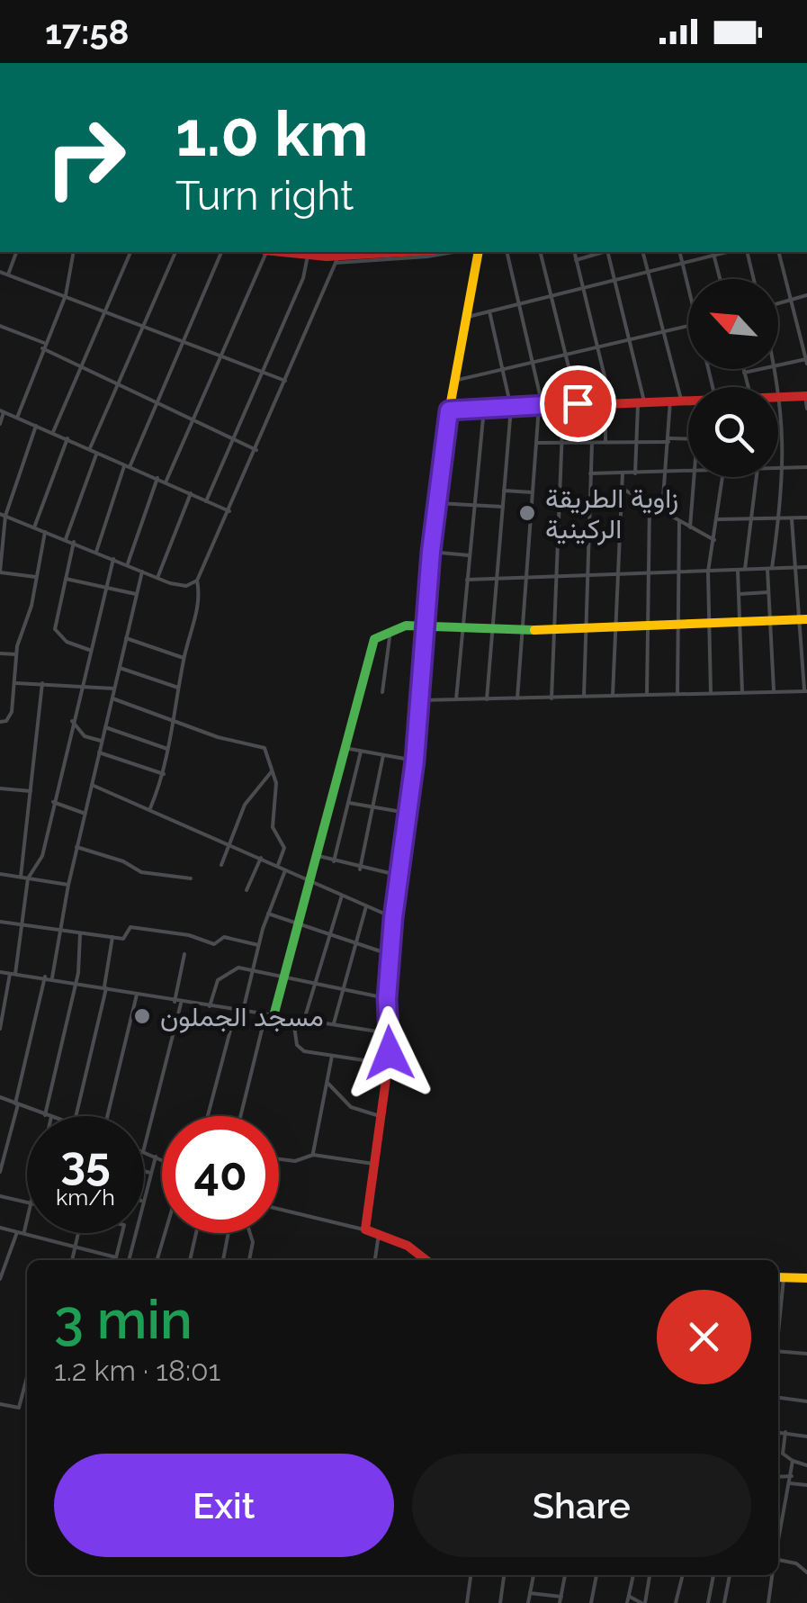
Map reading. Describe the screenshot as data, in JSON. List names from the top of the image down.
{
  "places": ["زاوية الطريقة الركينية", "مسجد الجملون"],
  "north": "top left",
  "page": {
    "status": "17:58",
    "turn": ["1.0 km", "Turn right"],
    "speed": "35 km/h",
    "limit": "40",
    "heading": ["3 min", "1.2 km · 18:01"],
    "buttons": ["Exit", "Share"]
  }
}
